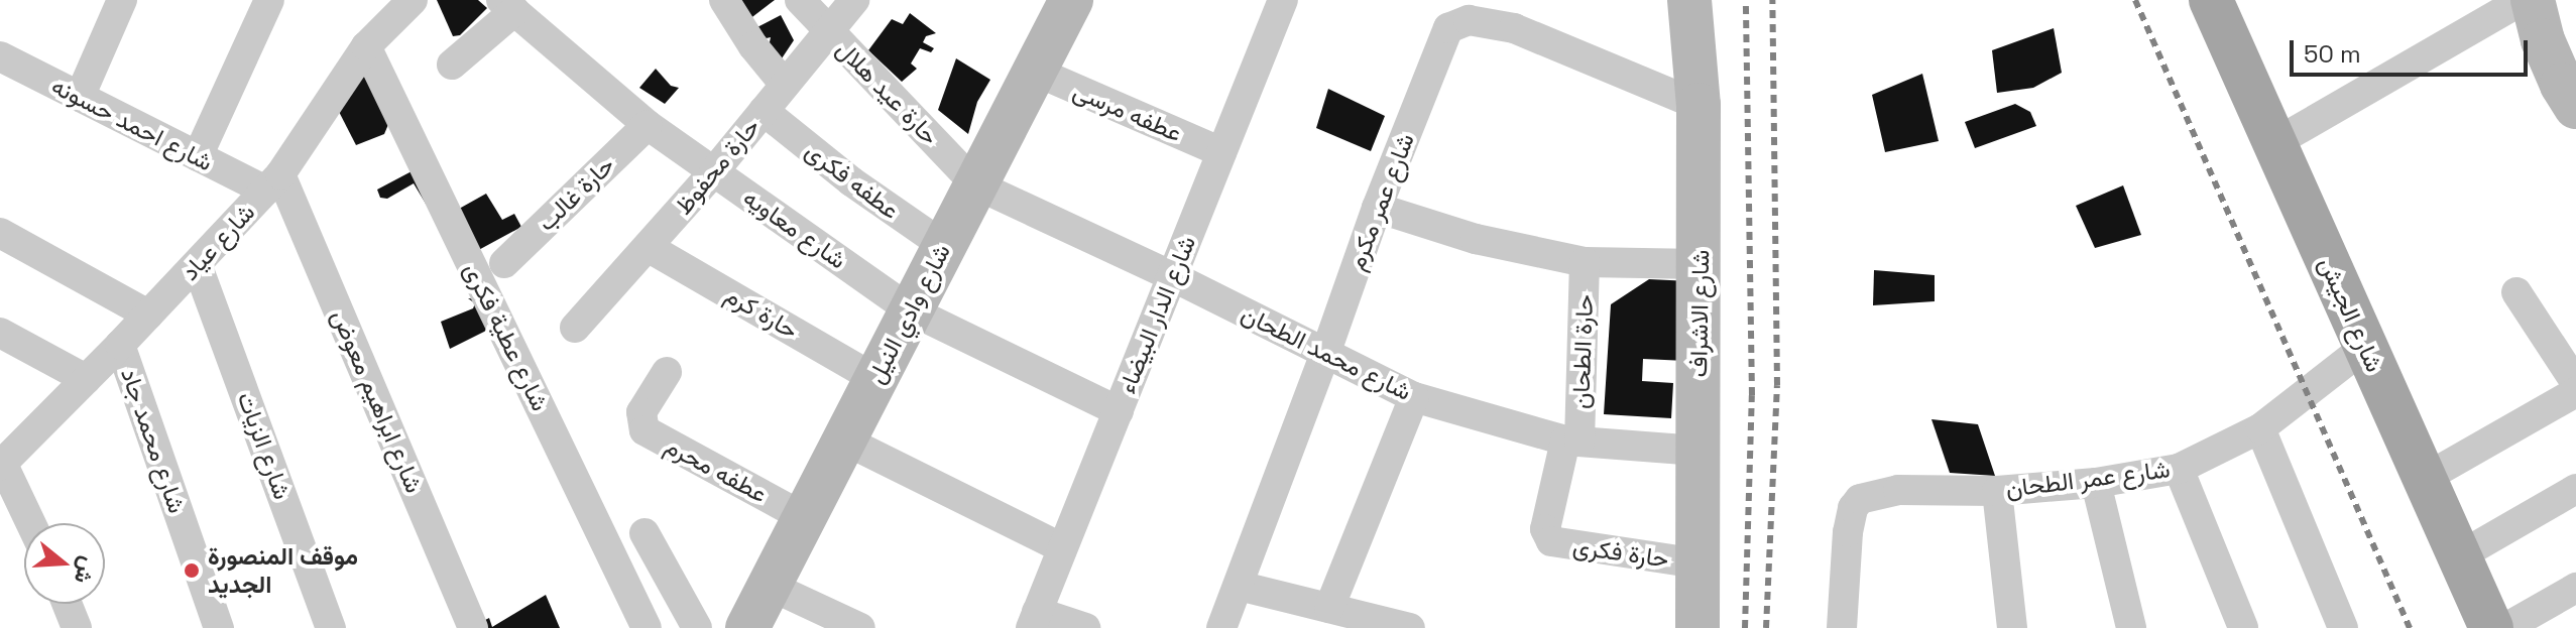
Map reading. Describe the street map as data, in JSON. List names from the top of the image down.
{
  "streets": {
    "main road": ["شارع الجيش"],
    "street": [
      "حارة عيد هلال",
      "عطفه مرسى",
      "شارع احمد حسونه",
      "حارة محفوظ",
      "عطفه فكرى",
      "حارة غالب",
      "شارع عمر مكرم",
      "شارع معاويه",
      "شارع عياد",
      "حارة كرم",
      "شارع وادي النيل",
      "شارع الاشراف",
      "شارع الدار البيضاء",
      "شارع عطية فكرى",
      "حارة الطحان",
      "شارع محمد الطحان",
      "شارع ابراهيم معوض",
      "شارع محمد جاد",
      "شارع الزيات",
      "عطفه محرم",
      "شارع عمر الطحان",
      "حارة فكرى"
    ]
  },
  "crossings": [
    ["حارة عيد هلال", "حارة محفوظ"],
    ["حارة عيد هلال", "شارع وادي النيل"],
    ["حارة عيد هلال", "شارع محمد الطحان"],
    ["عطفه مرسى", "شارع وادي النيل"],
    ["عطفه مرسى", "شارع الدار البيضاء"],
    ["شارع احمد حسونه", "شارع عياد"],
    ["شارع احمد حسونه", "شارع ابراهيم معوض"],
    ["حارة محفوظ", "عطفه فكرى"],
    ["حارة محفوظ", "شارع معاويه"],
    ["حارة محفوظ", "حارة كرم"],
    ["عطفه فكرى", "شارع وادي النيل"],
    ["حارة غالب", "شارع معاويه"],
    ["شارع عمر مكرم", "شارع الاشراف"],
    ["شارع عمر مكرم", "شارع محمد الطحان"],
    ["شارع معاويه", "شارع وادي النيل"],
    ["شارع معاويه", "شارع الدار البيضاء"],
    ["شارع عياد", "شارع عطية فكرى"],
    ["شارع عياد", "شارع ابراهيم معوض"],
    ["شارع عياد", "شارع محمد جاد"],
    ["شارع عياد", "شارع الزيات"],
    ["حارة كرم", "شارع وادي النيل"],
    ["شارع وادي النيل", "شارع محمد الطحان"],
    ["شارع وادي النيل", "عطفه محرم"],
    ["شارع الاشراف", "شارع محمد الطحان"],
    ["شارع الاشراف", "حارة فكرى"],
    ["شارع الدار البيضاء", "شارع محمد الطحان"],
    ["شارع الجيش", "شارع عمر الطحان"],
    ["حارة الطحان", "شارع محمد الطحان"],
    ["حارة الطحان", "حارة فكرى"],
    ["شارع محمد الطحان", "حارة فكرى"]
  ],
  "places": ["موقف المنصورة الجديد"],
  "scale_bar": "50 m",
  "north": "right"
}
